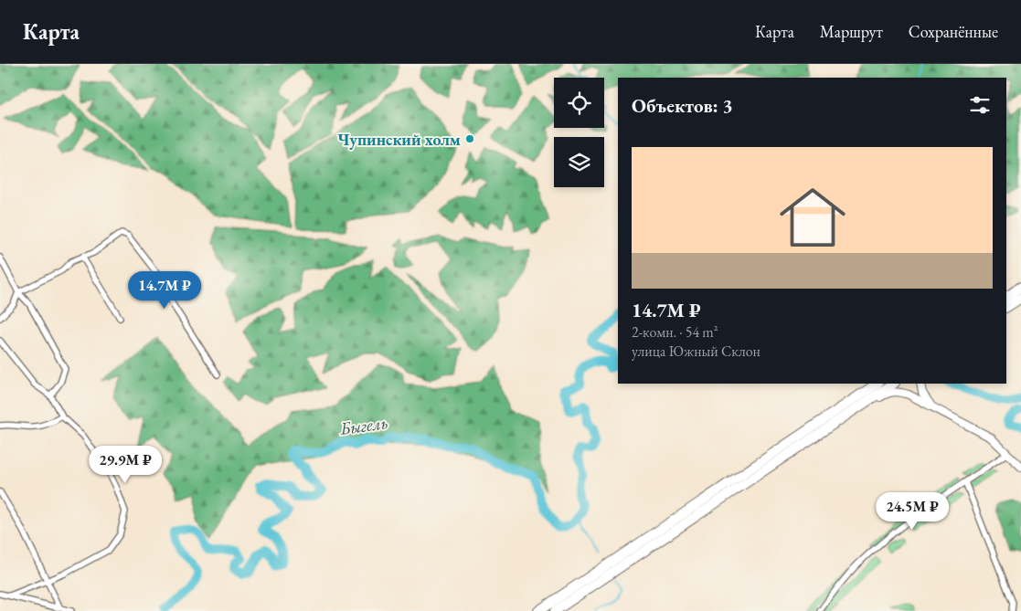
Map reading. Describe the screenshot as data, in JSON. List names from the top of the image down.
{
  "water": ["Быгель"],
  "places": ["Чупинский холм"],
  "page": {
    "header": "Карта",
    "nav": ["Карта", "Маршрут", "Сохранённые"],
    "heading": "Объектов: 3",
    "list": [
      {
        "name": "14.7M ₽",
        "note": "2-комн. · 54 m² · улица Южный Склон"
      }
    ],
    "price": ["14.7M ₽", "29.9M ₽", "24.5M ₽"]
  }
}
